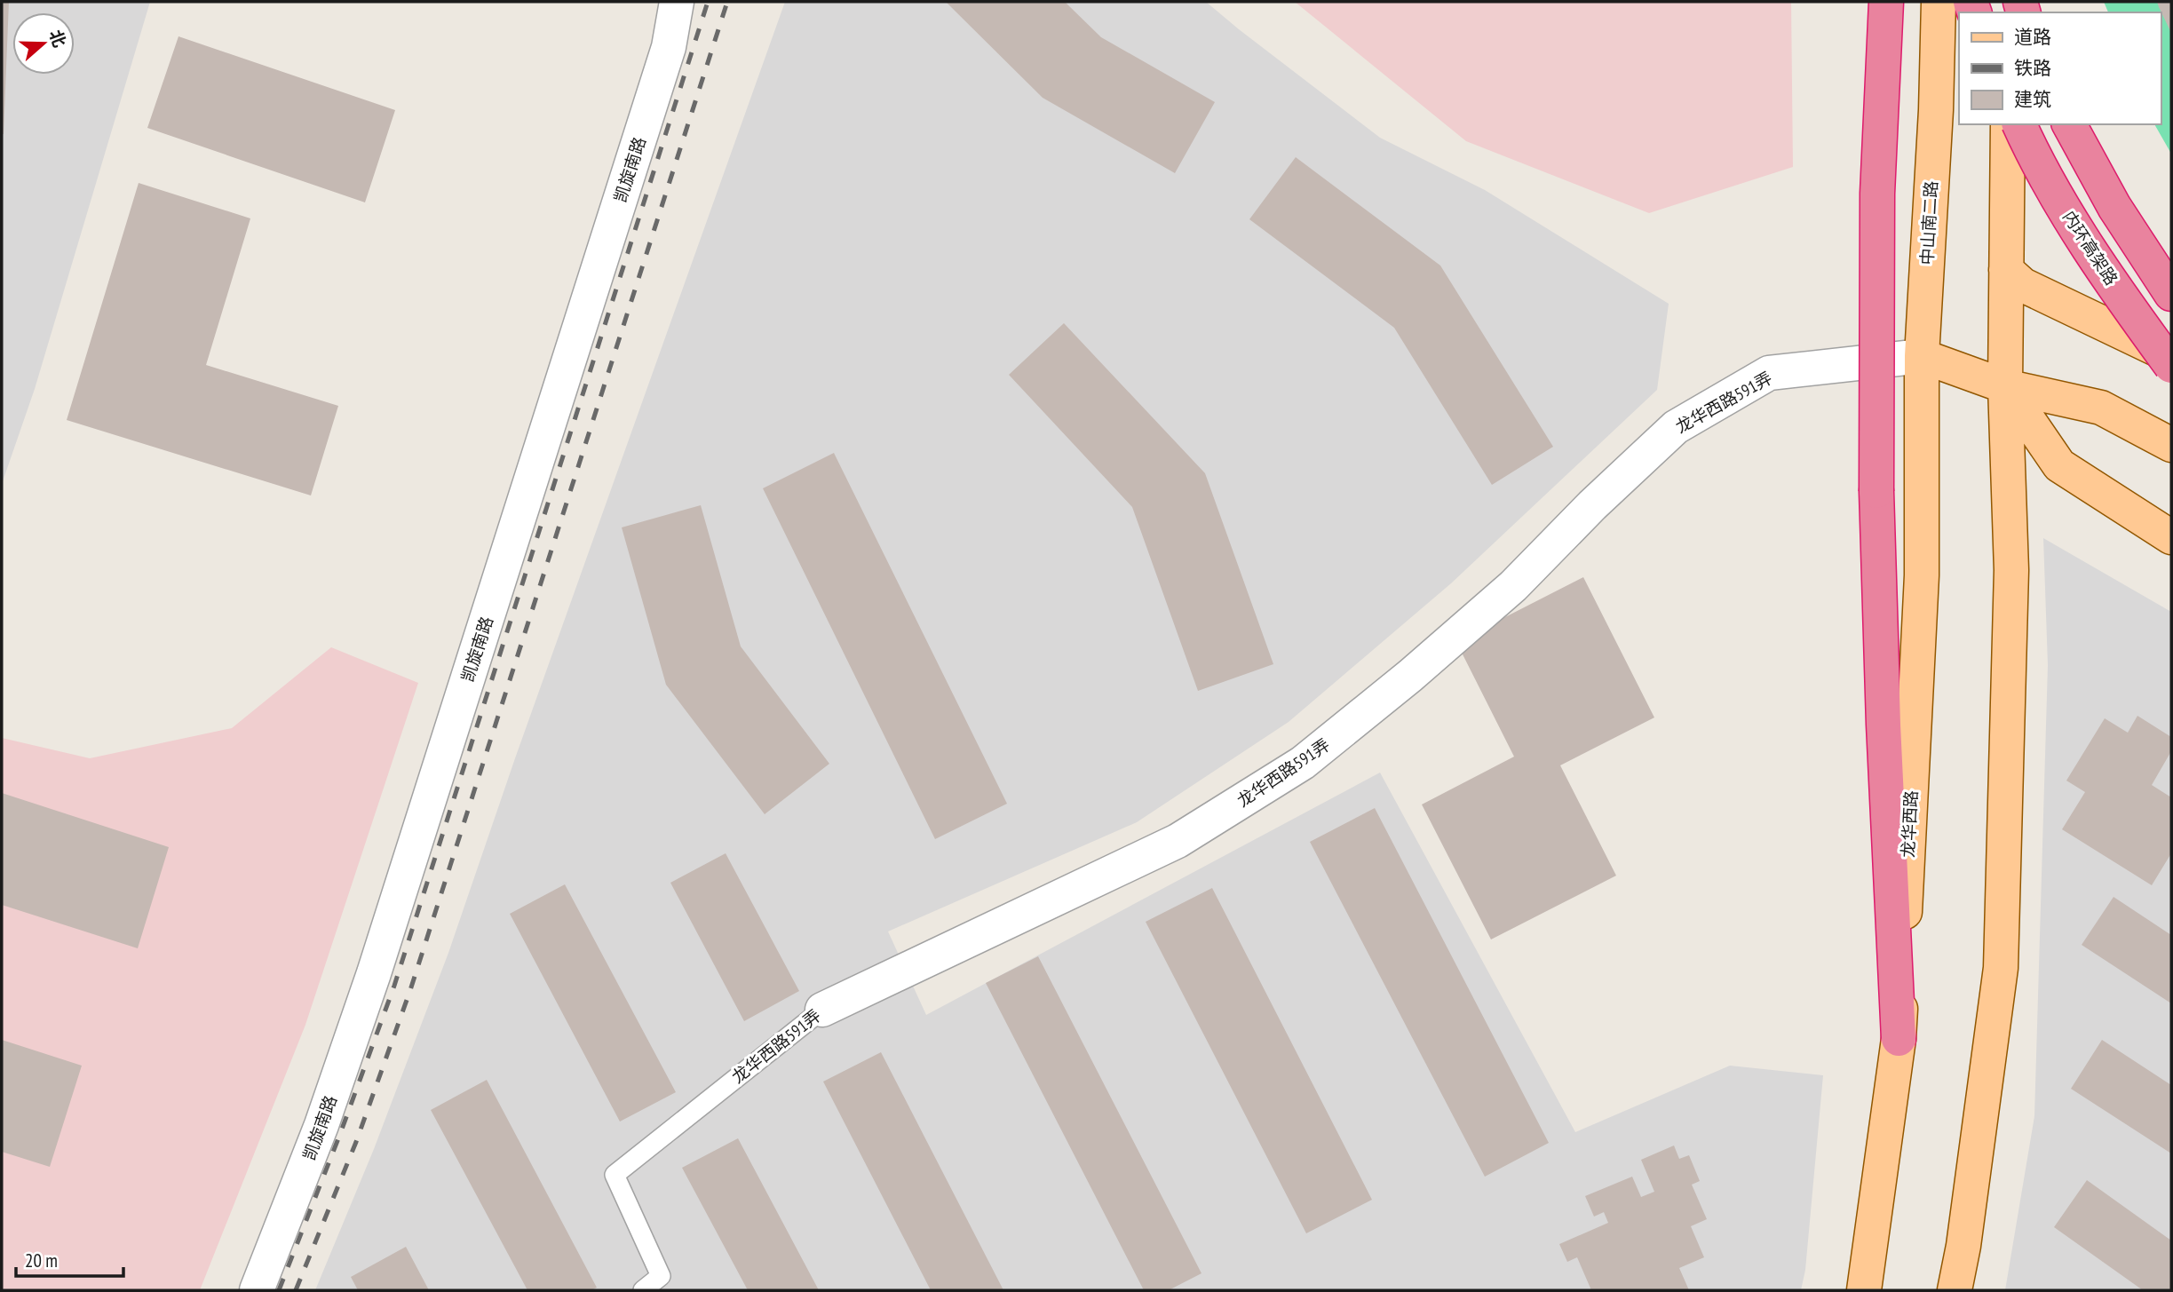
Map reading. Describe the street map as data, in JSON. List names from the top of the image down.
{
  "streets": {
    "highway": ["内环高架路"],
    "main road": ["中山南二路", "龙华西路"],
    "street": ["凯旋南路", "龙华西路591弄"]
  },
  "crossings": [
    ["中山南二路", "龙华西路591弄"],
    ["中山南二路", "龙华西路"],
    ["龙华西路591弄", "龙华西路"]
  ],
  "legend": ["道路", "铁路", "建筑"],
  "scale_bar": "20 m",
  "north": "right"
}
